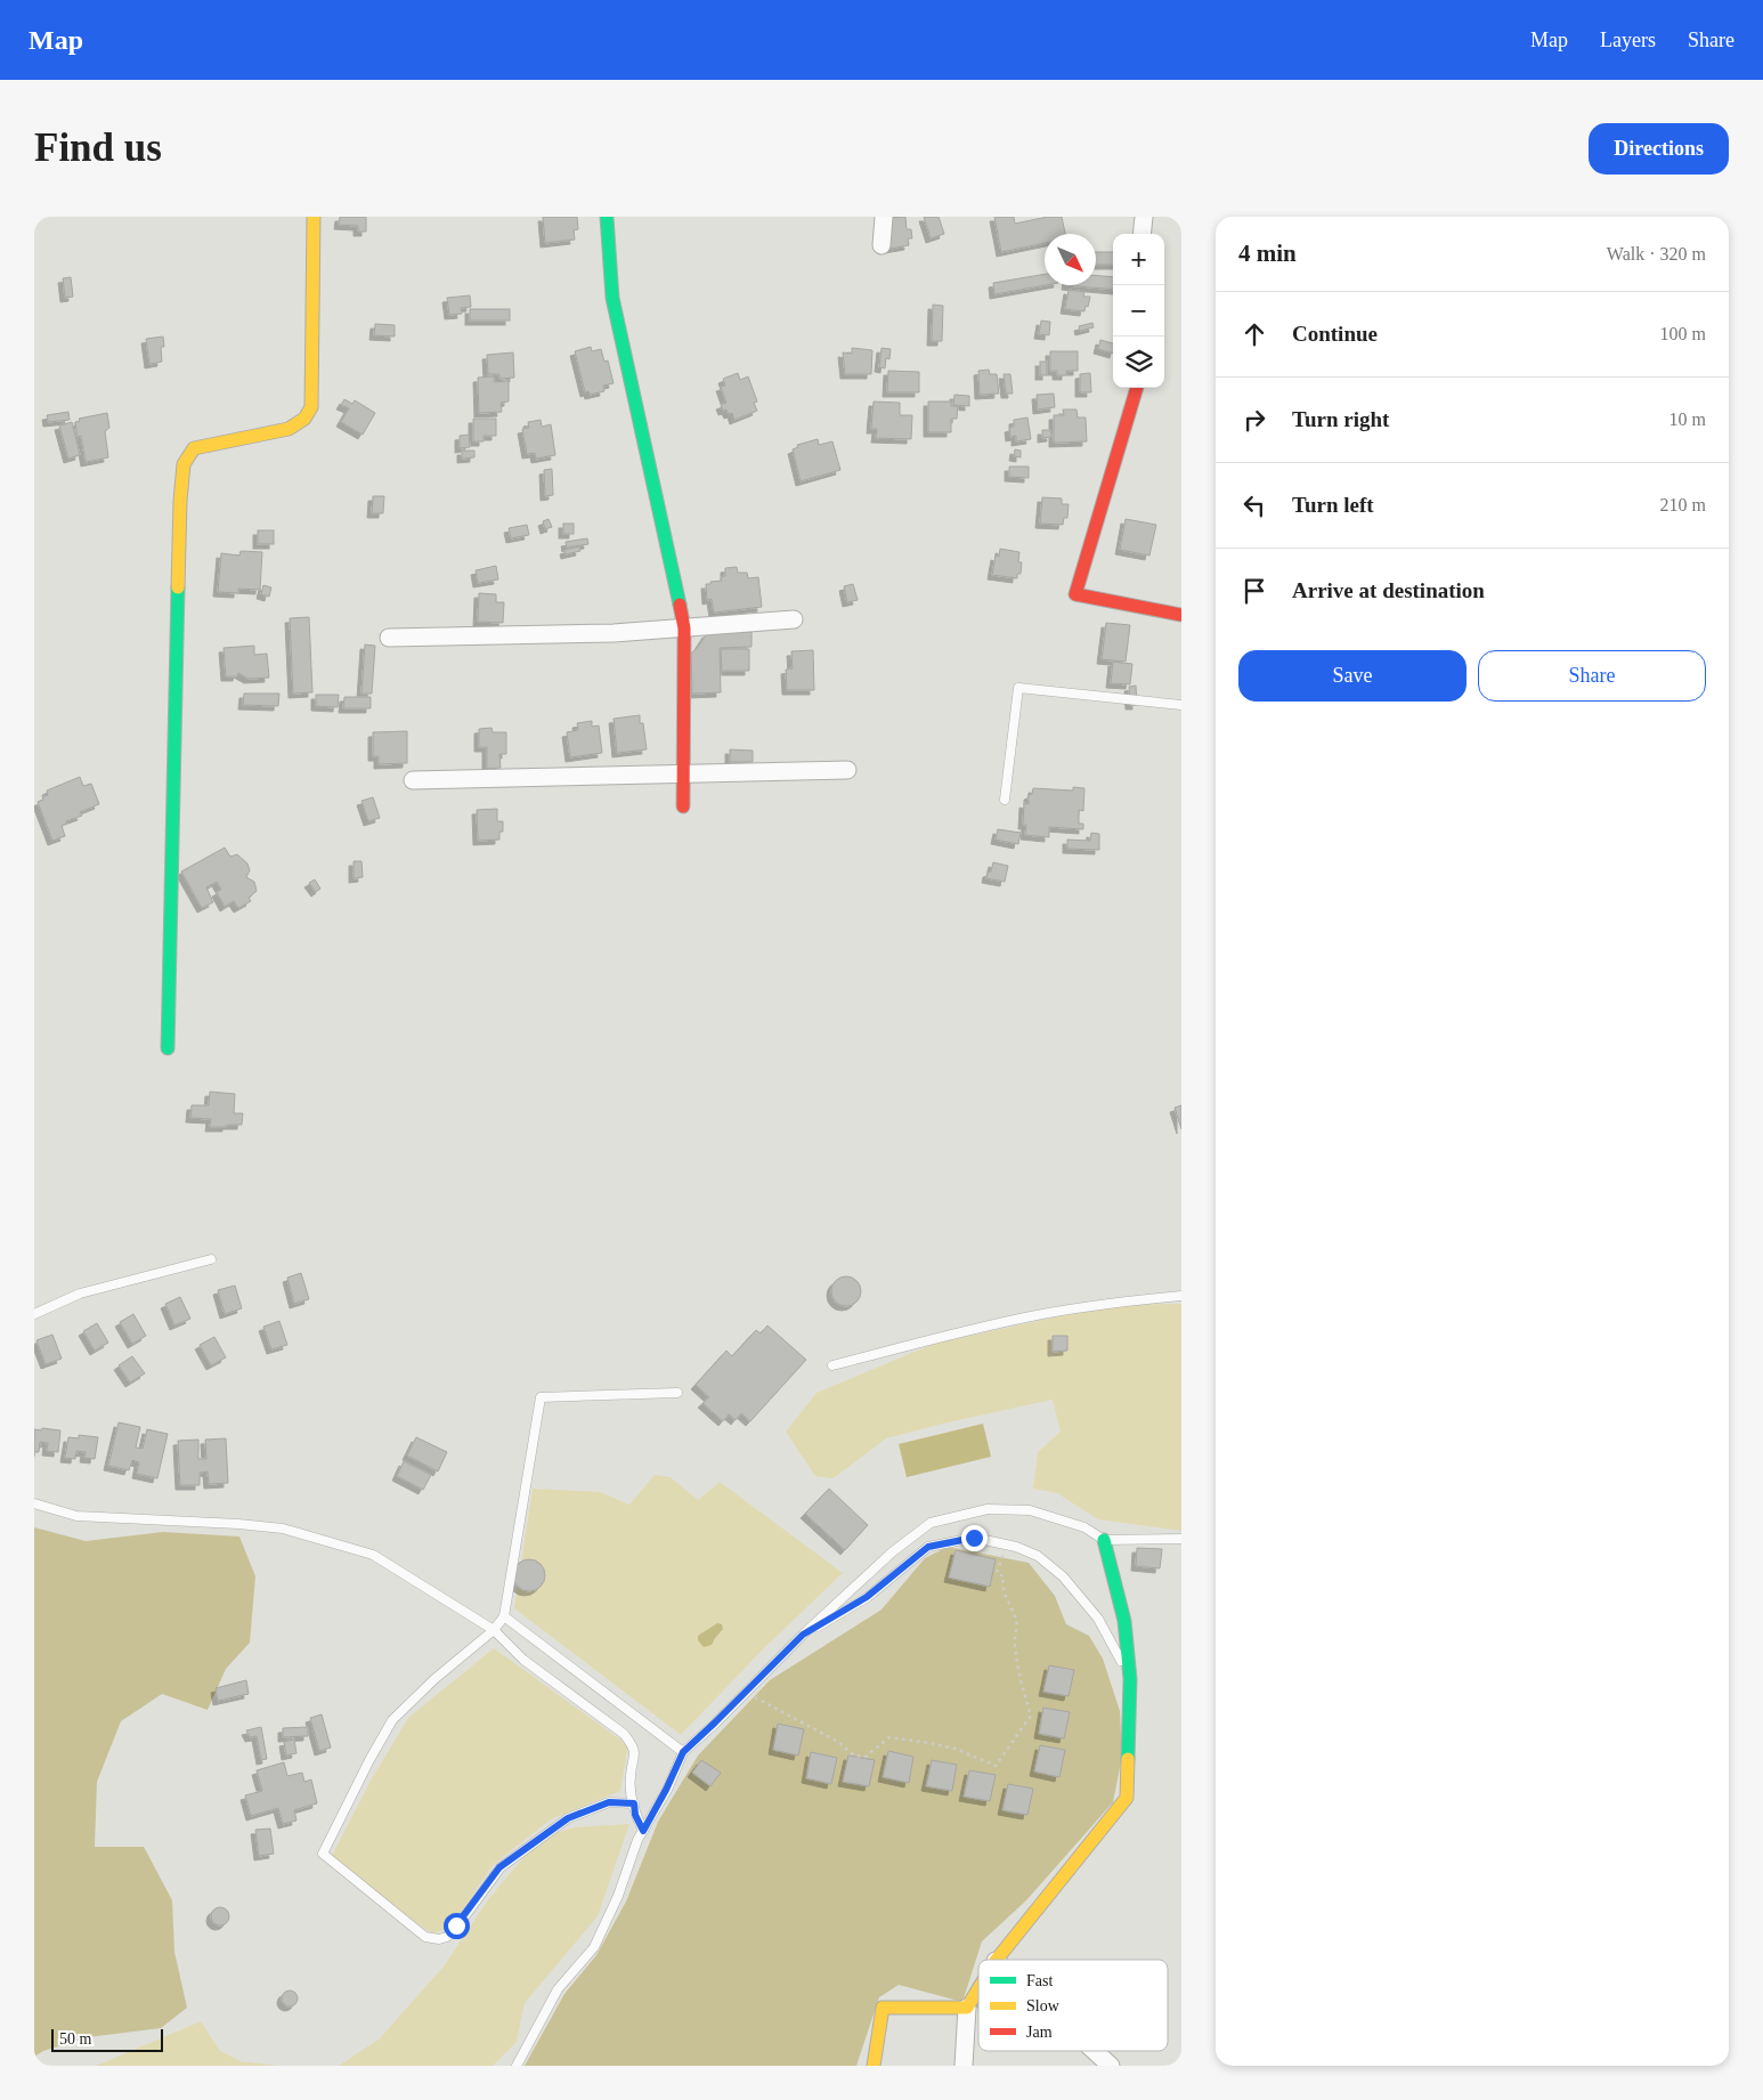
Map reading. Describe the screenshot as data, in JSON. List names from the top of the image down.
{
  "legend": ["Fast", "Slow", "Jam"],
  "scale_bar": "50 m",
  "north": "bottom right",
  "page": {
    "header": "Map",
    "nav": ["Map", "Layers", "Share"],
    "buttons": [
      "Directions",
      ["Save", "Share"]
    ],
    "title": "Find us",
    "heading": ["4 min", "Walk · 320 m"],
    "map_buttons": ["+", "−"],
    "list": [
      ["Continue", "100 m"],
      ["Turn right", "10 m"],
      ["Turn left", "210 m"],
      "Arrive at destination"
    ],
    "scale": "50 m"
  }
}
